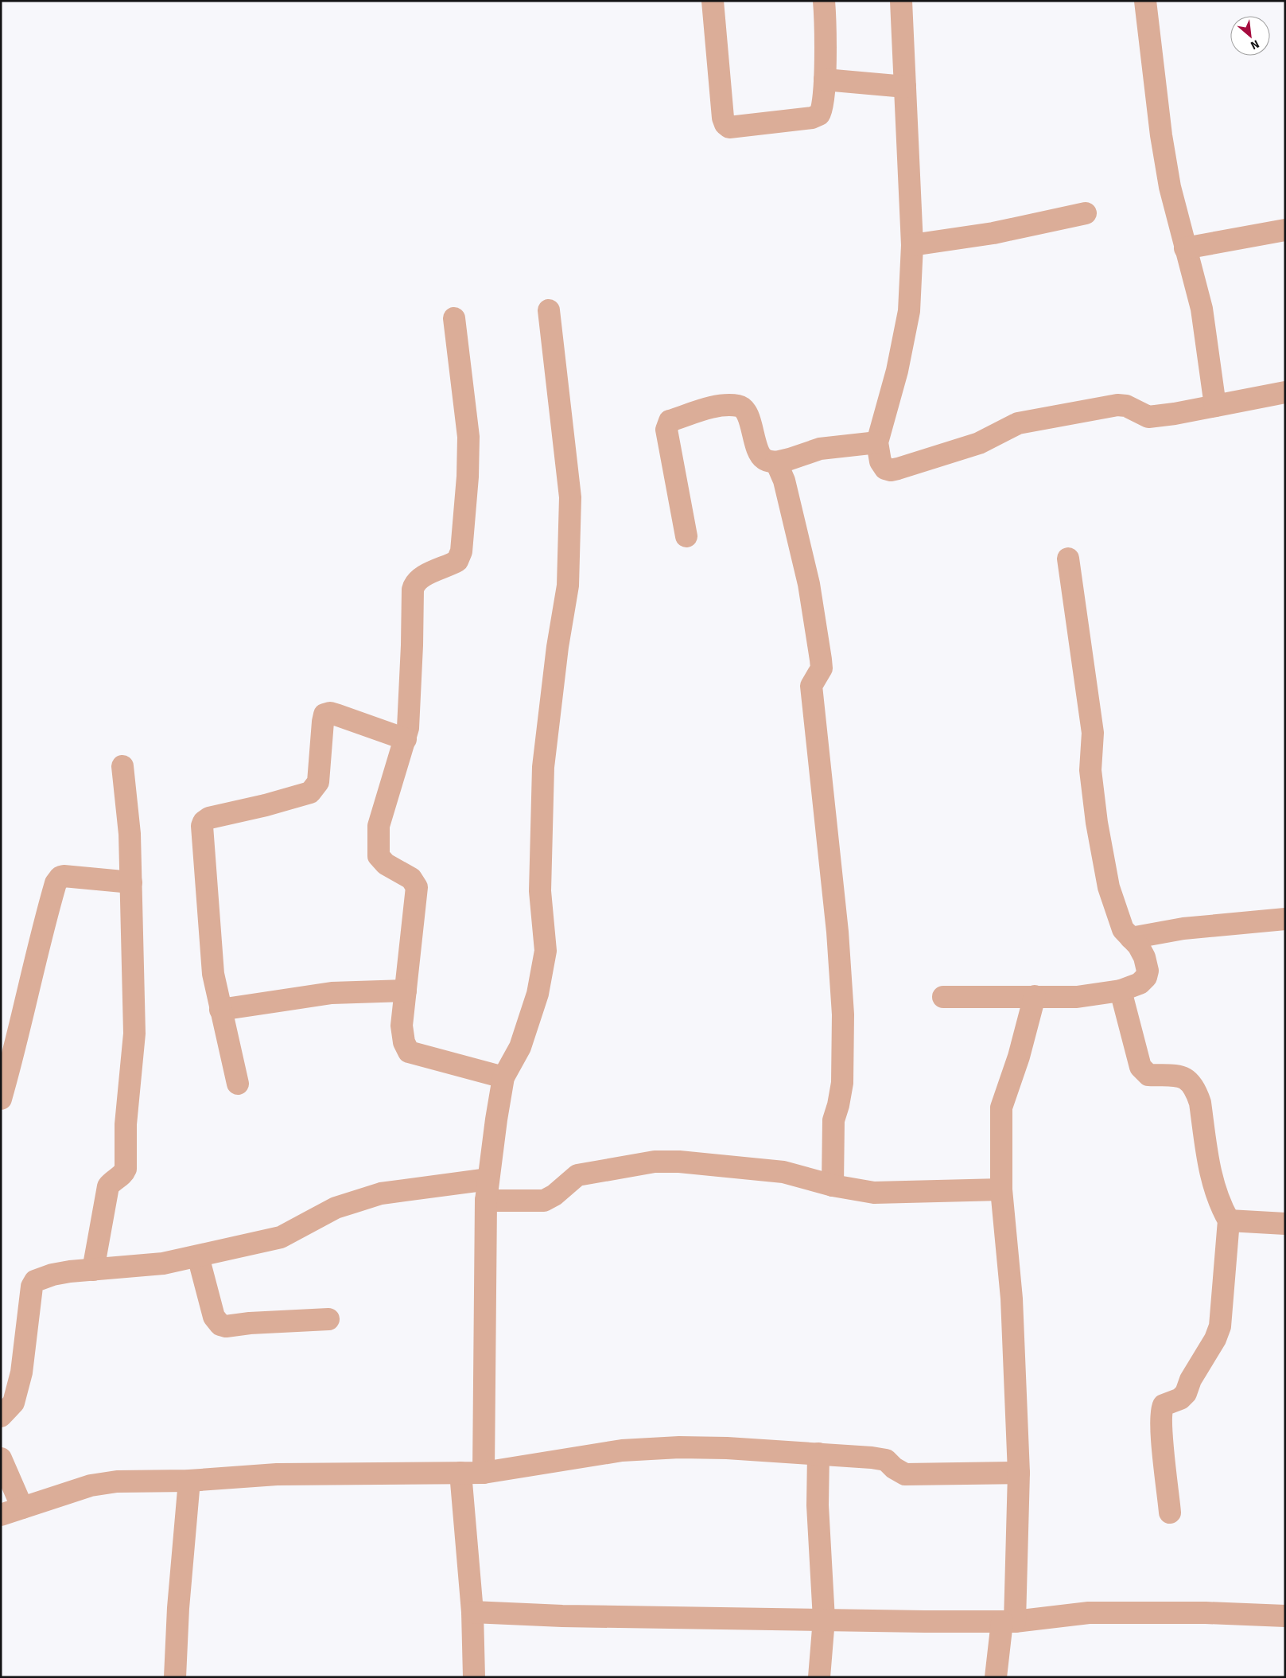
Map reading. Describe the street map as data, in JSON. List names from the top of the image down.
{
  "north": "bottom right"
}
